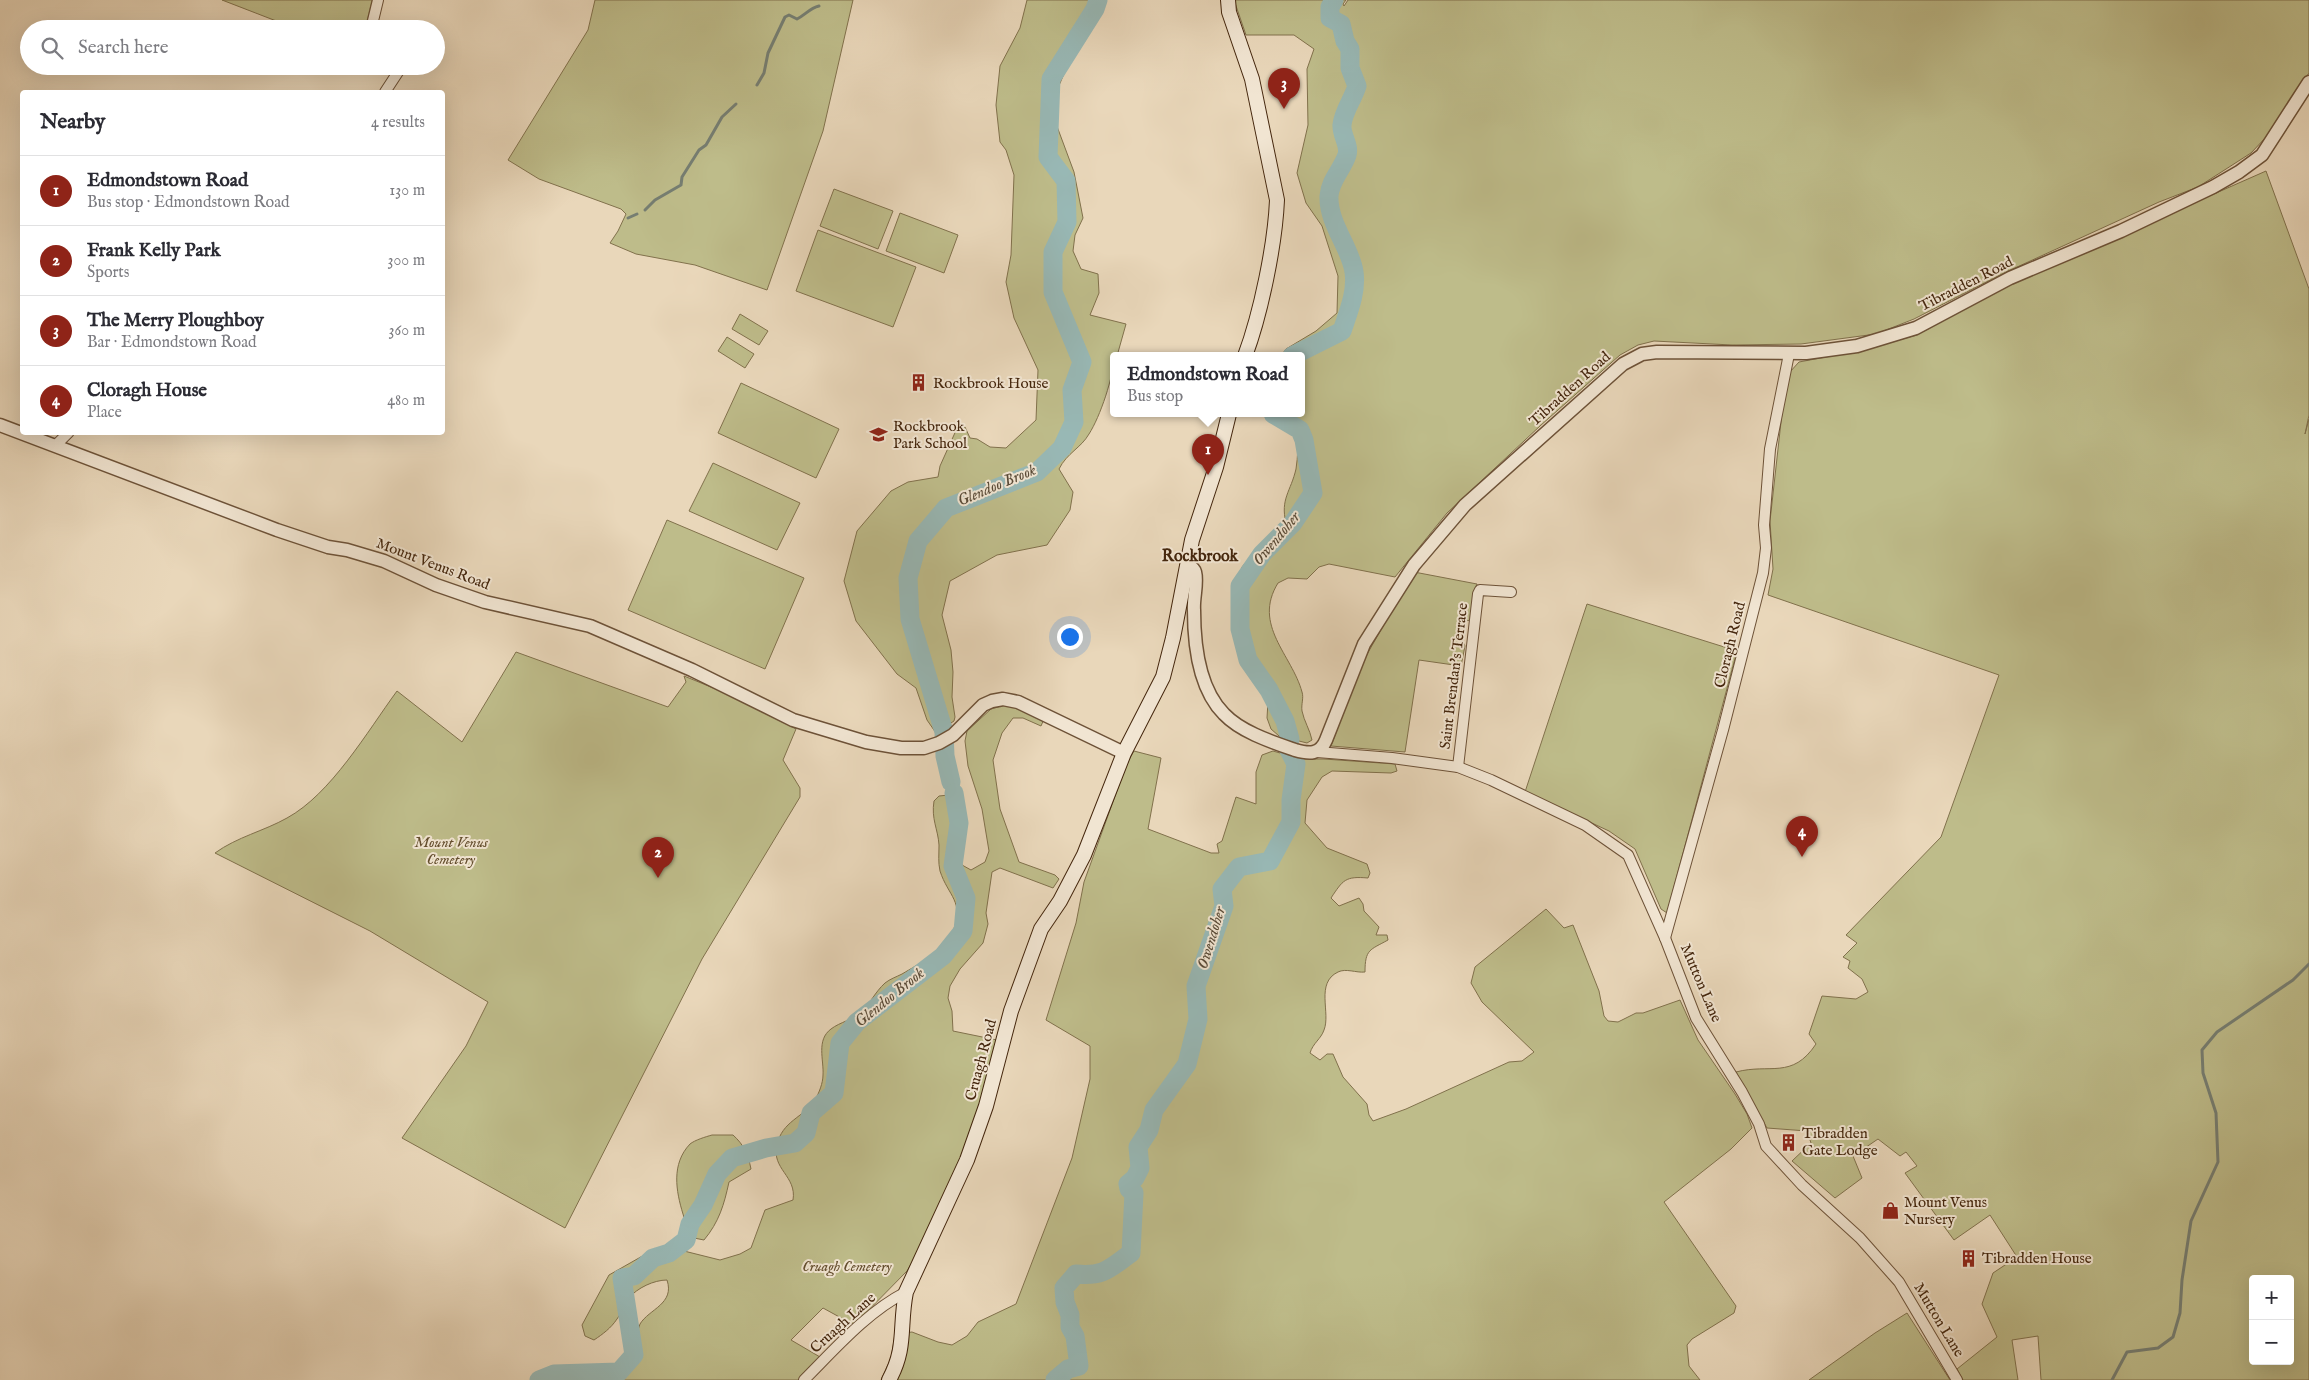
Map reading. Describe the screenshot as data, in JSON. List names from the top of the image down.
{
  "streets": {
    "main road": ["Cruagh Road"],
    "street": [
      "Tibradden Road",
      "Mount Venus Road",
      "Cloragh Road",
      "Saint Brendan's Terrace",
      "Mutton Lane",
      "Cruagh Lane"
    ]
  },
  "crossings": [
    ["Tibradden Road", "Cloragh Road"],
    ["Tibradden Road", "Mutton Lane"],
    ["Mount Venus Road", "Cruagh Road"],
    ["Cloragh Road", "Mutton Lane"],
    ["Saint Brendan's Terrace", "Mutton Lane"],
    ["Cruagh Road", "Cruagh Lane"]
  ],
  "districts": ["Rockbrook"],
  "water": ["Glendoo Brook", "Owendoher"],
  "parks": ["Mount Venus Cemetery", "Cruagh Cemetery"],
  "places": {
    "building": ["Rockbrook House", "Tibradden Gate Lodge", "Tibradden House"],
    "school or university": ["Rockbrook Park School"],
    "shop": ["Mount Venus Nursery"]
  },
  "page": {
    "search": "Search here",
    "pins": [
      "3",
      "1",
      "4",
      "2"
    ],
    "heading": ["Nearby", "4 results"],
    "list": [
      {
        "mark": "1",
        "name": "Edmondstown Road",
        "note": "Bus stop · Edmondstown Road",
        "value": "130 m"
      },
      {
        "mark": "2",
        "name": "Frank Kelly Park",
        "note": "Sports",
        "value": "300 m"
      },
      {
        "mark": "3",
        "name": "The Merry Ploughboy",
        "note": "Bar · Edmondstown Road",
        "value": "360 m"
      },
      {
        "mark": "4",
        "name": "Cloragh House",
        "note": "Place",
        "value": "480 m"
      }
    ],
    "popup": ["Edmondstown Road", "Bus stop"],
    "map_buttons": ["+", "−"]
  }
}
